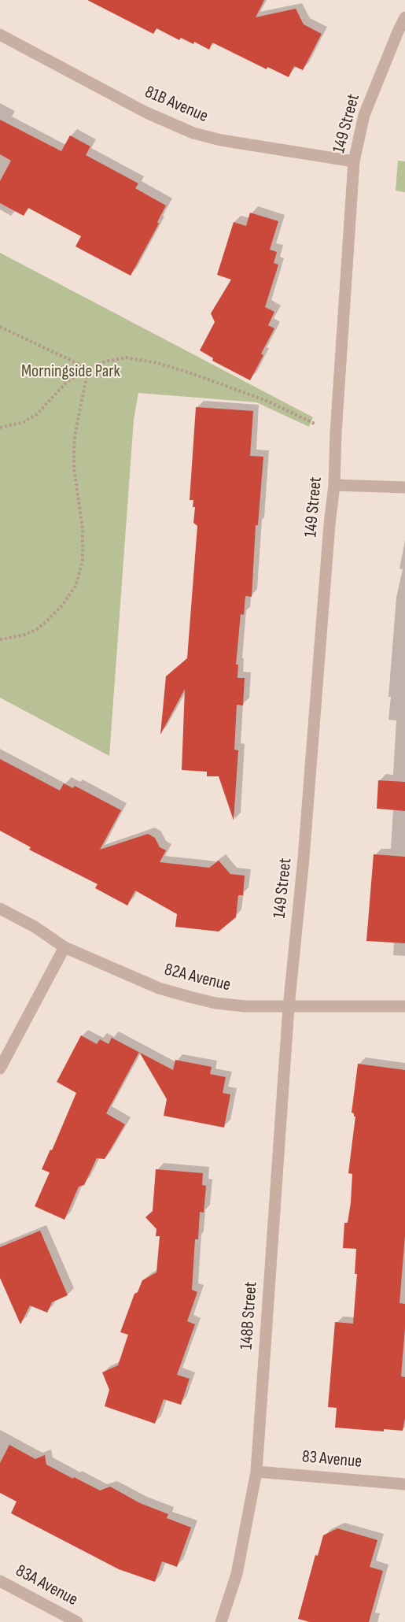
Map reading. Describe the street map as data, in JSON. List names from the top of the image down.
{
  "streets": {
    "street": [
      "81B Avenue",
      "149 Street",
      "82A Avenue",
      "148B Street",
      "83 Avenue",
      "83A Avenue"
    ]
  },
  "crossings": [
    ["81B Avenue", "149 Street"],
    ["149 Street", "82A Avenue"],
    ["149 Street", "148B Street"],
    ["82A Avenue", "148B Street"],
    ["148B Street", "83 Avenue"]
  ],
  "parks": ["Morningside Park"]
}
